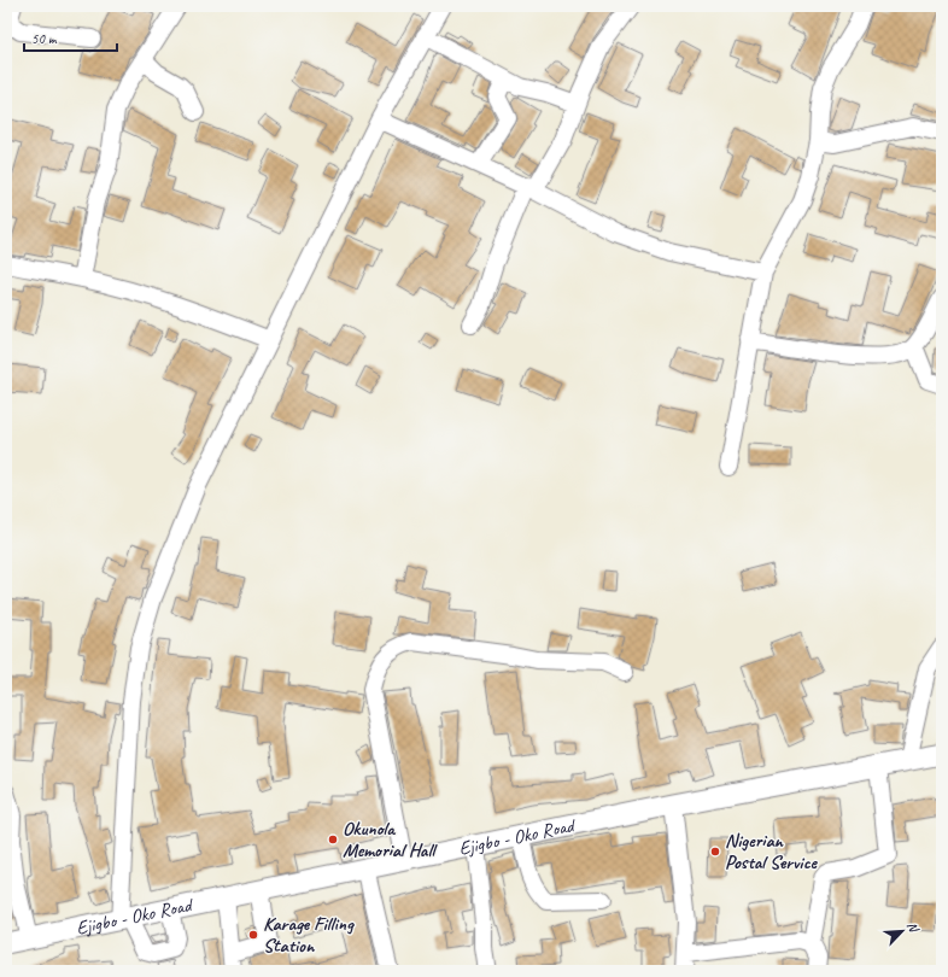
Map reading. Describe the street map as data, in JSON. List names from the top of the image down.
{
  "streets": {
    "main road": ["Ejigbo - Oko Road"]
  },
  "places": ["Okunola Memorial Hall", "Nigerian Postal Service", "Karage Filling Station"],
  "scale_bar": "50 m",
  "north": "top right"
}
